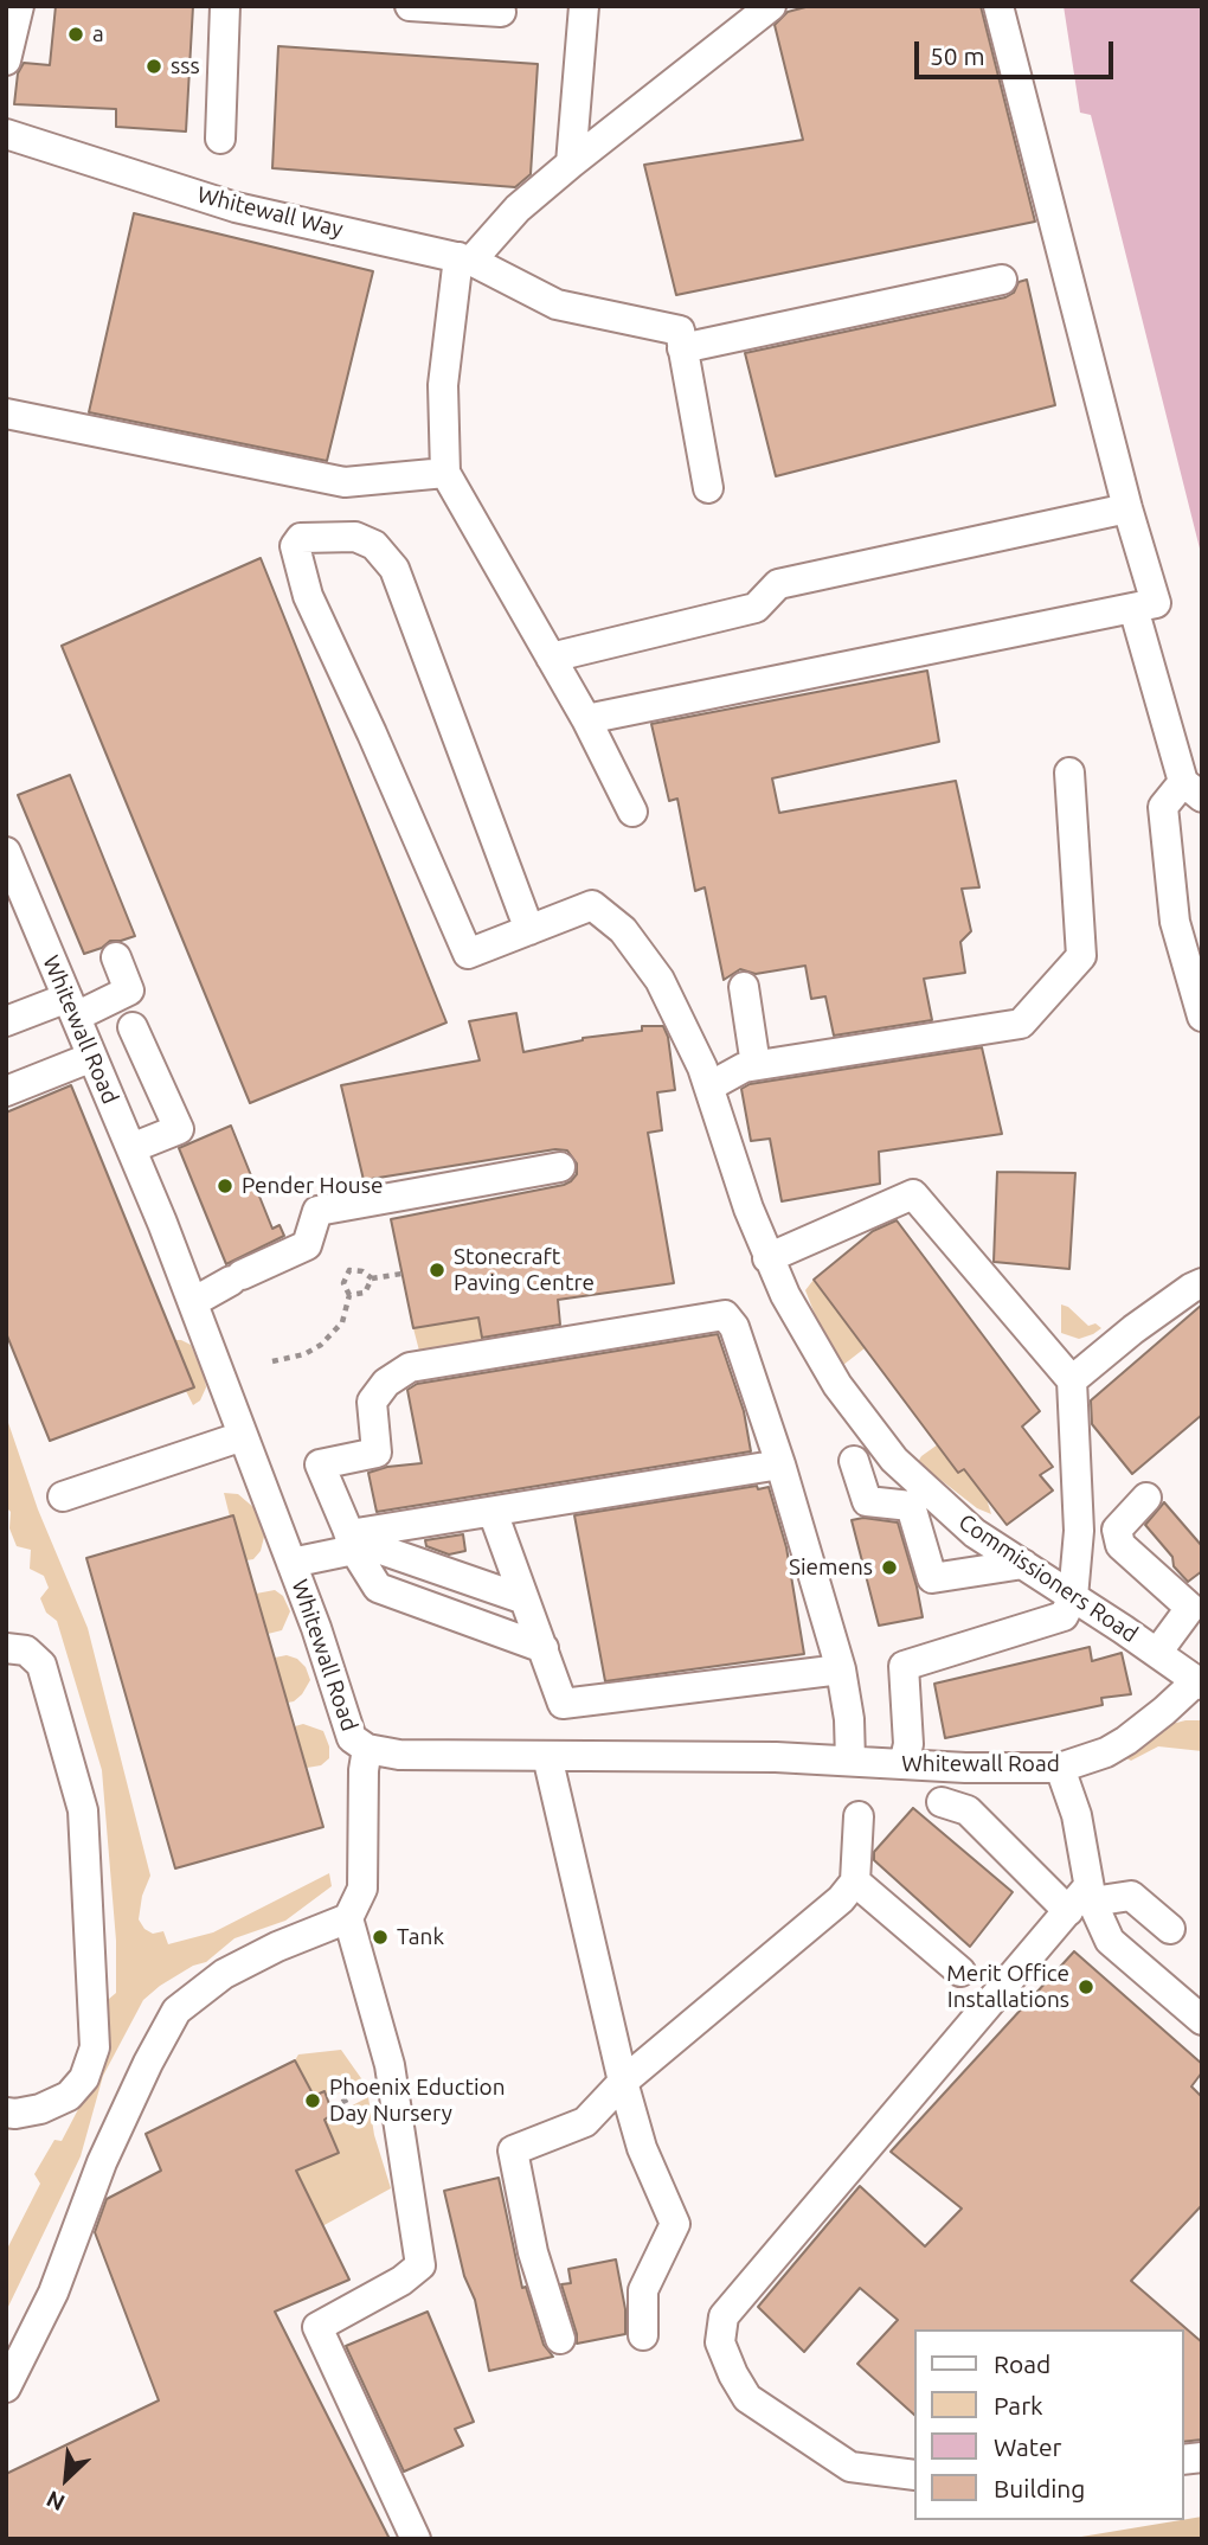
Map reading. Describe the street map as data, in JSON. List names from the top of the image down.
{
  "streets": {
    "street": ["Whitewall Way", "Whitewall Road", "Commissioners Road"]
  },
  "crossings": [
    ["Whitewall Road", "Commissioners Road"]
  ],
  "places": [
    "a",
    "sss",
    "Pender House",
    "Stonecraft Paving Centre",
    "Siemens",
    "Tank",
    "Merit Office Installations",
    "Phoenix Eduction Day Nursery"
  ],
  "legend": [
    "Road",
    "Park",
    "Water",
    "Building"
  ],
  "scale_bar": "50 m",
  "north": "bottom left"
}
